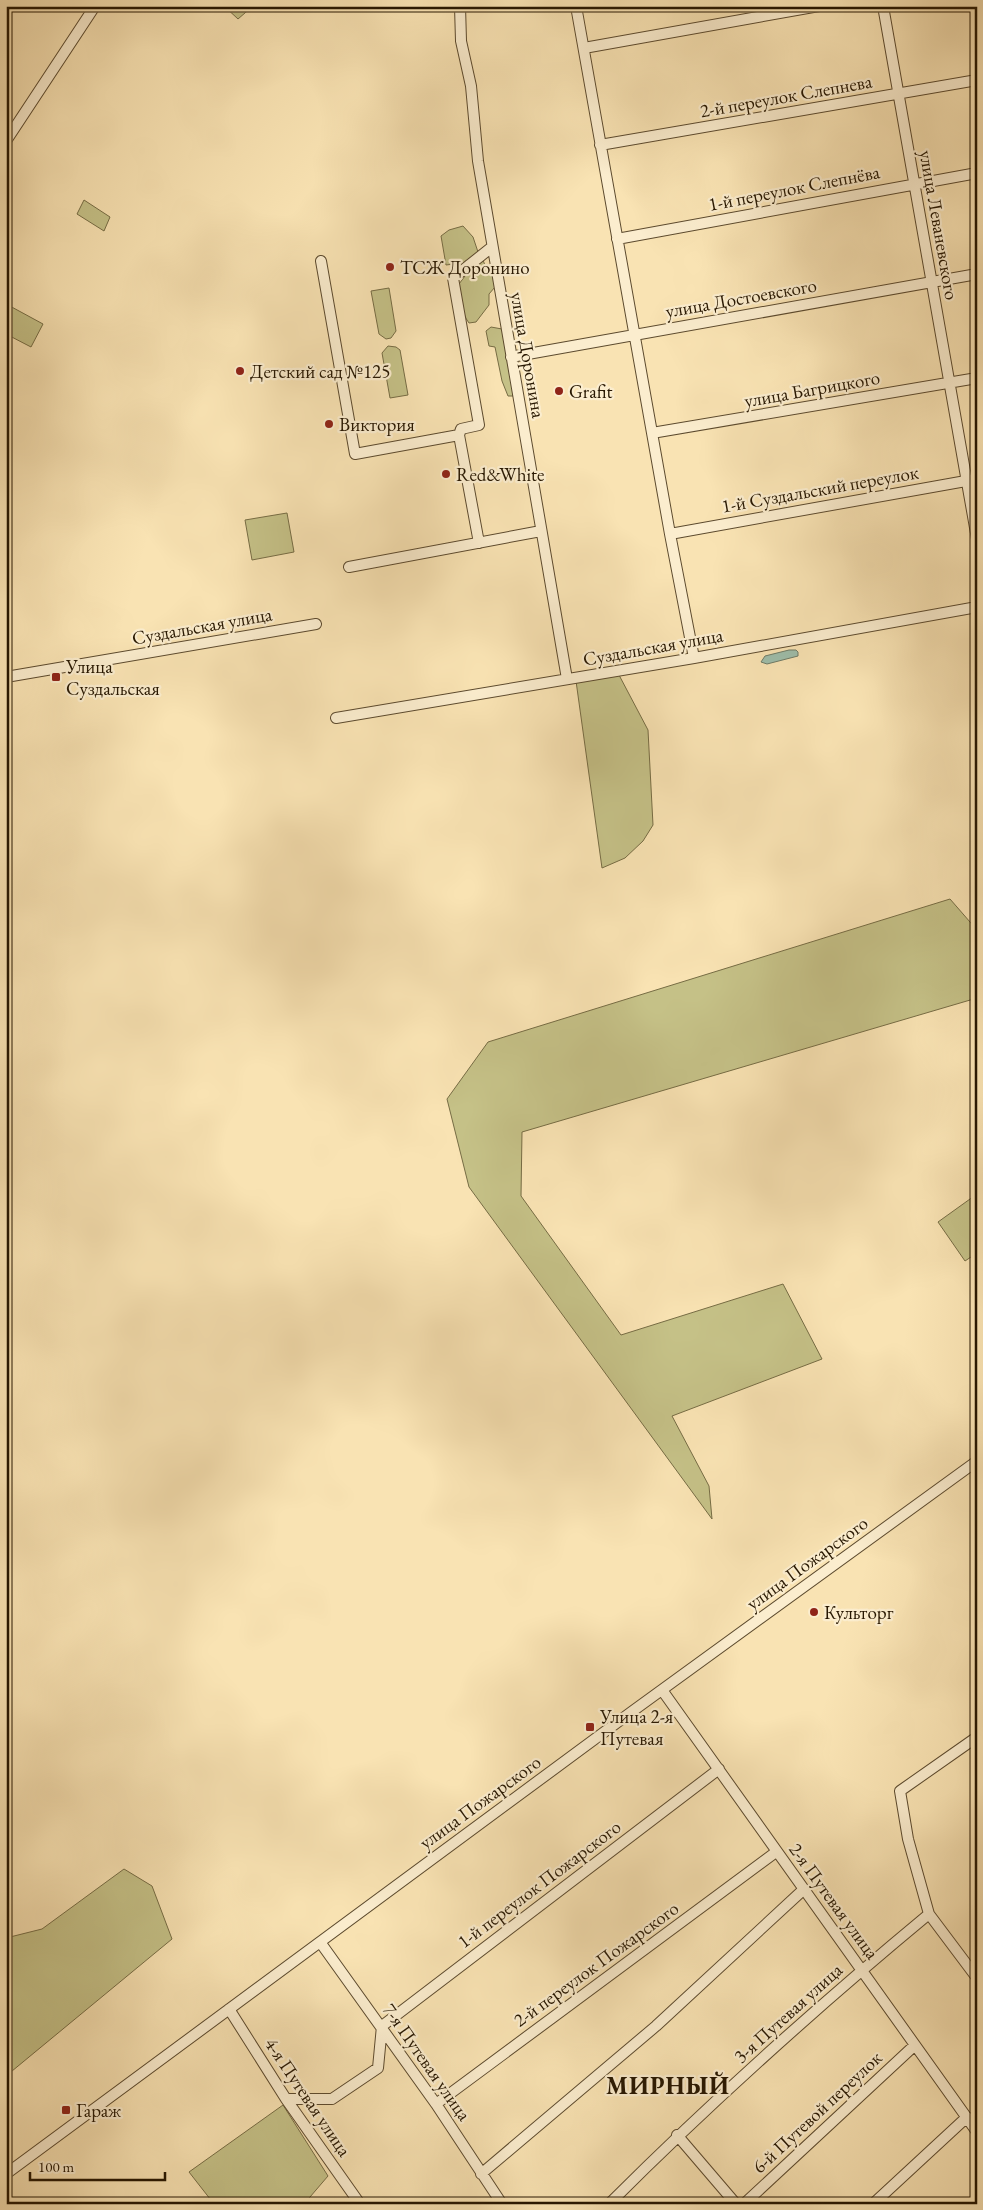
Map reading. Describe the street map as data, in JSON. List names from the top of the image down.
{
  "streets": {
    "street": [
      "2-й переулок Слепнева",
      "1-й переулок Слепнёва",
      "улица Леваневского",
      "улица Достоевского",
      "улица Доронина",
      "улица Багрицкого",
      "1-й Суздальский переулок",
      "Суздальская улица",
      "улица Пожарского",
      "1-й переулок Пожарского",
      "2-я Путевая улица",
      "2-й переулок Пожарского",
      "3-я Путевая улица",
      "7-я Путевая улица",
      "4-я Путевая улица",
      "6-й Путевой переулок"
    ]
  },
  "crossings": [
    ["2-й переулок Слепнева", "улица Леваневского"],
    ["1-й переулок Слепнёва", "улица Леваневского"],
    ["улица Леваневского", "улица Достоевского"],
    ["улица Леваневского", "улица Багрицкого"],
    ["улица Леваневского", "1-й Суздальский переулок"],
    ["улица Достоевского", "улица Доронина"],
    ["улица Доронина", "Суздальская улица"],
    ["улица Пожарского", "2-я Путевая улица"],
    ["улица Пожарского", "7-я Путевая улица"],
    ["улица Пожарского", "4-я Путевая улица"],
    ["1-й переулок Пожарского", "2-я Путевая улица"],
    ["1-й переулок Пожарского", "7-я Путевая улица"],
    ["2-я Путевая улица", "2-й переулок Пожарского"],
    ["2-я Путевая улица", "3-я Путевая улица"],
    ["2-я Путевая улица", "6-й Путевой переулок"],
    ["2-й переулок Пожарского", "7-я Путевая улица"]
  ],
  "districts": ["МИРНЫЙ"],
  "places": {
    "other": [
      "ТСЖ Доронино",
      "Детский сад №125",
      "Grafit",
      "Виктория",
      "Red&White",
      "Культорг"
    ],
    "transit": ["Улица Суздальская", "Улица 2-я Путевая", "Гараж"]
  },
  "scale_bar": "100 m"
}
